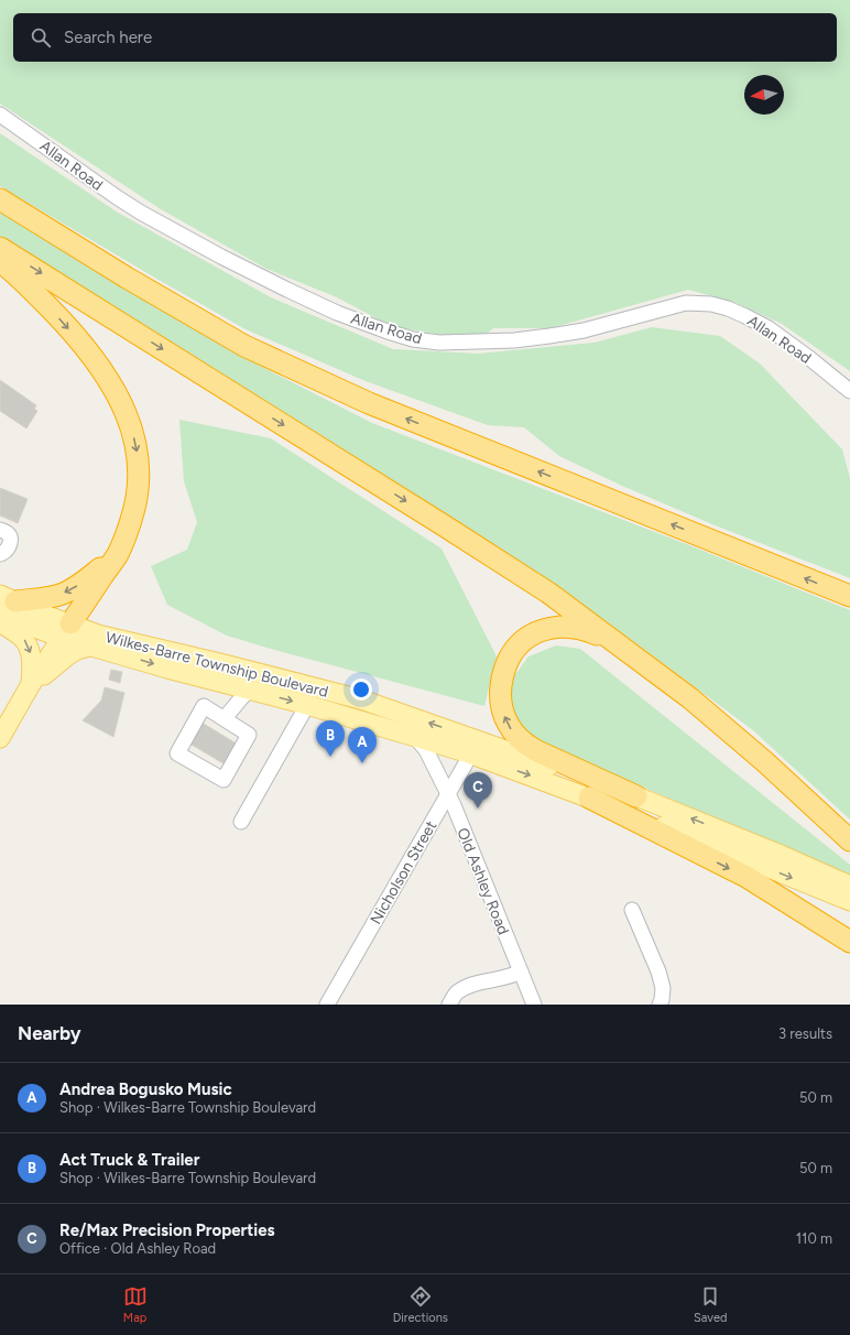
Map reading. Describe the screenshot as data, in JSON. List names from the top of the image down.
{
  "streets": {
    "main road": ["Wilkes-Barre Township Boulevard"],
    "street": ["Allan Road", "Nicholson Street", "Old Ashley Road"]
  },
  "crossings": [
    ["Wilkes-Barre Township Boulevard", "Nicholson Street"],
    ["Wilkes-Barre Township Boulevard", "Old Ashley Road"],
    ["Nicholson Street", "Old Ashley Road"]
  ],
  "north": "left",
  "page": {
    "search": "Search here",
    "pins": ["B", "A", "C"],
    "heading": ["Nearby", "3 results"],
    "list": [
      {
        "mark": "A",
        "name": "Andrea Bogusko Music",
        "note": "Shop · Wilkes-Barre Township Boulevard",
        "value": "50 m"
      },
      {
        "mark": "B",
        "name": "Act Truck & Trailer",
        "note": "Shop · Wilkes-Barre Township Boulevard",
        "value": "50 m"
      },
      {
        "mark": "C",
        "name": "Re/Max Precision Properties",
        "note": "Office · Old Ashley Road",
        "value": "110 m"
      }
    ],
    "nav": ["Map", "Directions", "Saved"]
  }
}
